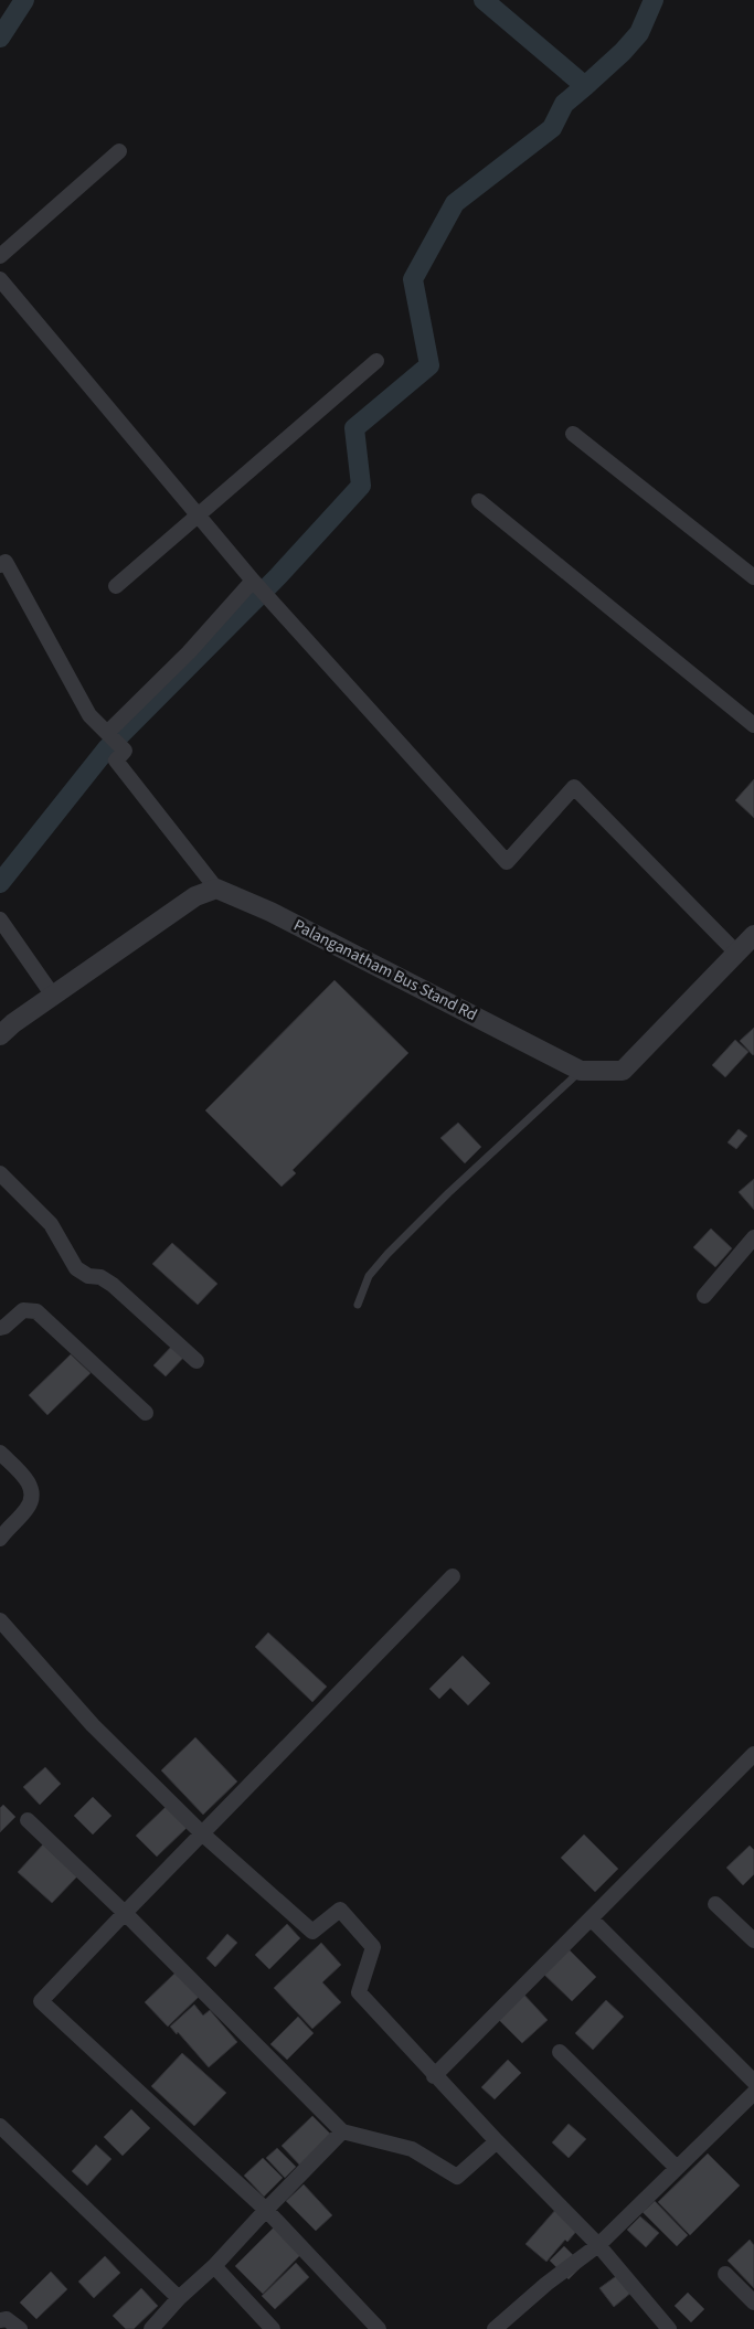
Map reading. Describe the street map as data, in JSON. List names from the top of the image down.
{
  "streets": {
    "street": ["Palanganatham Bus Stand Rd"]
  }
}
